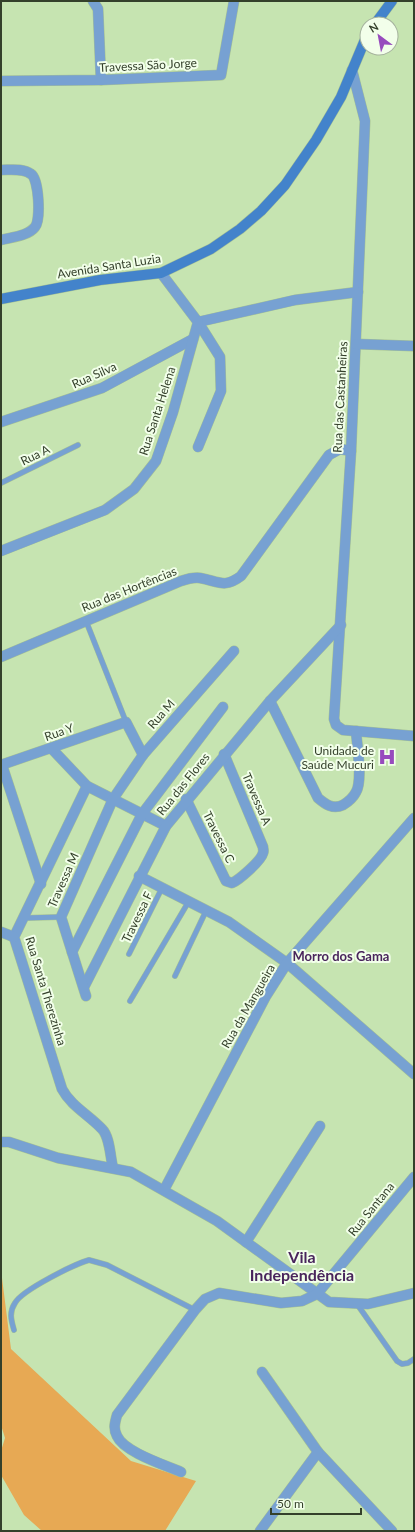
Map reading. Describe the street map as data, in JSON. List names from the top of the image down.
{
  "streets": {
    "street": [
      "Travessa São Jorge",
      "Avenida Santa Luzia",
      "Rua Silva",
      "Rua das Castanheiras",
      "Rua Santa Helena",
      "Rua das Hortências",
      "Rua M",
      "Rua Y",
      "Rua das Flores",
      "Travessa A",
      "Travessa C",
      "Travessa M",
      "Rua Santa Therezinha",
      "Rua da Mangueira",
      "Rua Santana"
    ],
    "lane": ["Rua A", "Travessa F"]
  },
  "crossings": [
    ["Avenida Santa Luzia", "Rua das Castanheiras"],
    ["Rua Silva", "Rua Santa Helena"],
    ["Rua das Castanheiras", "Rua das Hortências"],
    ["Rua das Castanheiras", "Rua das Flores"],
    ["Rua M", "Travessa M"],
    ["Rua das Flores", "Travessa A"],
    ["Rua das Flores", "Travessa C"],
    ["Rua das Flores", "Travessa M"],
    ["Travessa A", "Travessa C"]
  ],
  "districts": ["Morro dos Gama", "Vila Independência"],
  "places": {
    "hospital": ["Unidade de Saúde Mucuri"]
  },
  "scale_bar": "50 m",
  "north": "top left"
}
